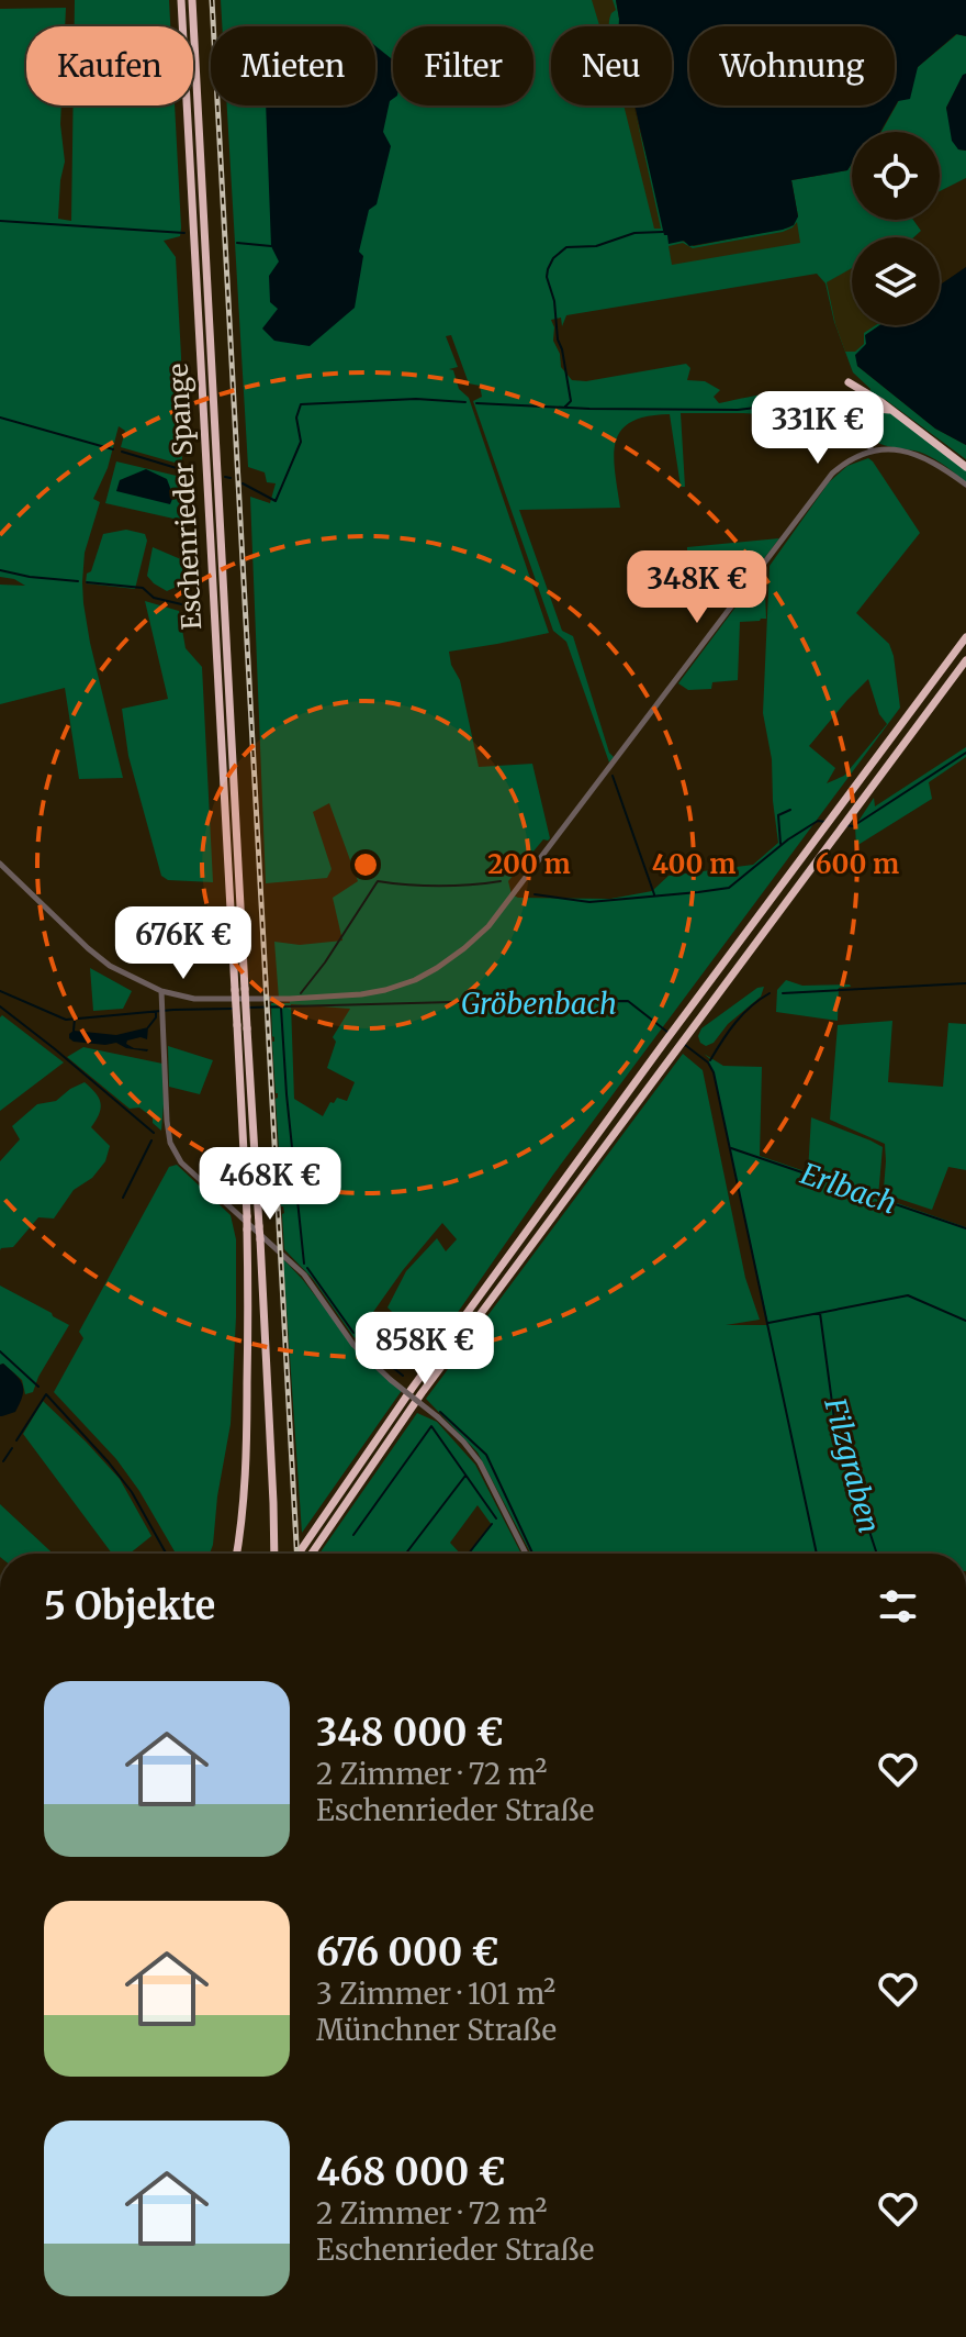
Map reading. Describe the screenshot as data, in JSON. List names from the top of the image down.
{
  "streets": {
    "highway": ["Eschenrieder Spange"]
  },
  "water": ["Gröbenbach", "Erlbach", "Filzgraben"],
  "page": {
    "chip": [
      "Kaufen",
      "Mieten",
      "Filter",
      "Neu",
      "Wohnung"
    ],
    "price": [
      "331K €",
      "348K €",
      "676K €",
      "468K €",
      "858K €"
    ],
    "heading": "5 Objekte",
    "list": [
      {
        "name": "348 000 €",
        "note": "2 Zimmer · 72 m² · Eschenrieder Straße"
      },
      {
        "name": "676 000 €",
        "note": "3 Zimmer · 101 m² · Münchner Straße"
      },
      {
        "name": "468 000 €",
        "note": "2 Zimmer · 72 m² · Eschenrieder Straße"
      }
    ]
  },
  "rings": ["200 m", "400 m", "600 m"]
}
